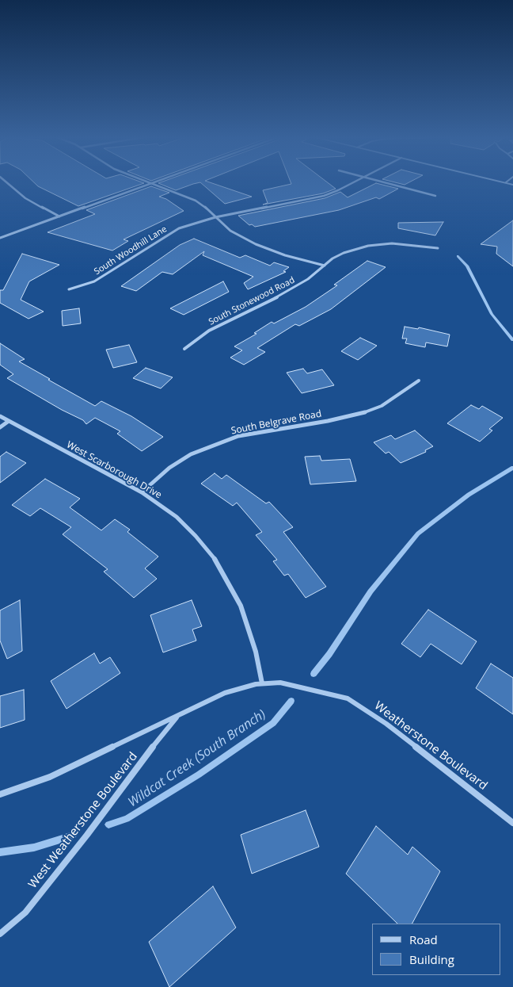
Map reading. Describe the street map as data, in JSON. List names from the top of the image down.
{
  "streets": {
    "street": [
      "South Woodhill Lane",
      "South Stonewood Road",
      "South Belgrave Road",
      "West Scarborough Drive",
      "Weatherstone Boulevard",
      "West Weatherstone Boulevard"
    ]
  },
  "crossings": [
    ["South Belgrave Road", "West Scarborough Drive"],
    ["West Scarborough Drive", "Weatherstone Boulevard"],
    ["West Scarborough Drive", "West Weatherstone Boulevard"],
    ["Weatherstone Boulevard", "West Weatherstone Boulevard"]
  ],
  "water": ["Wildcat Creek (South Branch)"],
  "legend": ["Road", "Building"]
}
